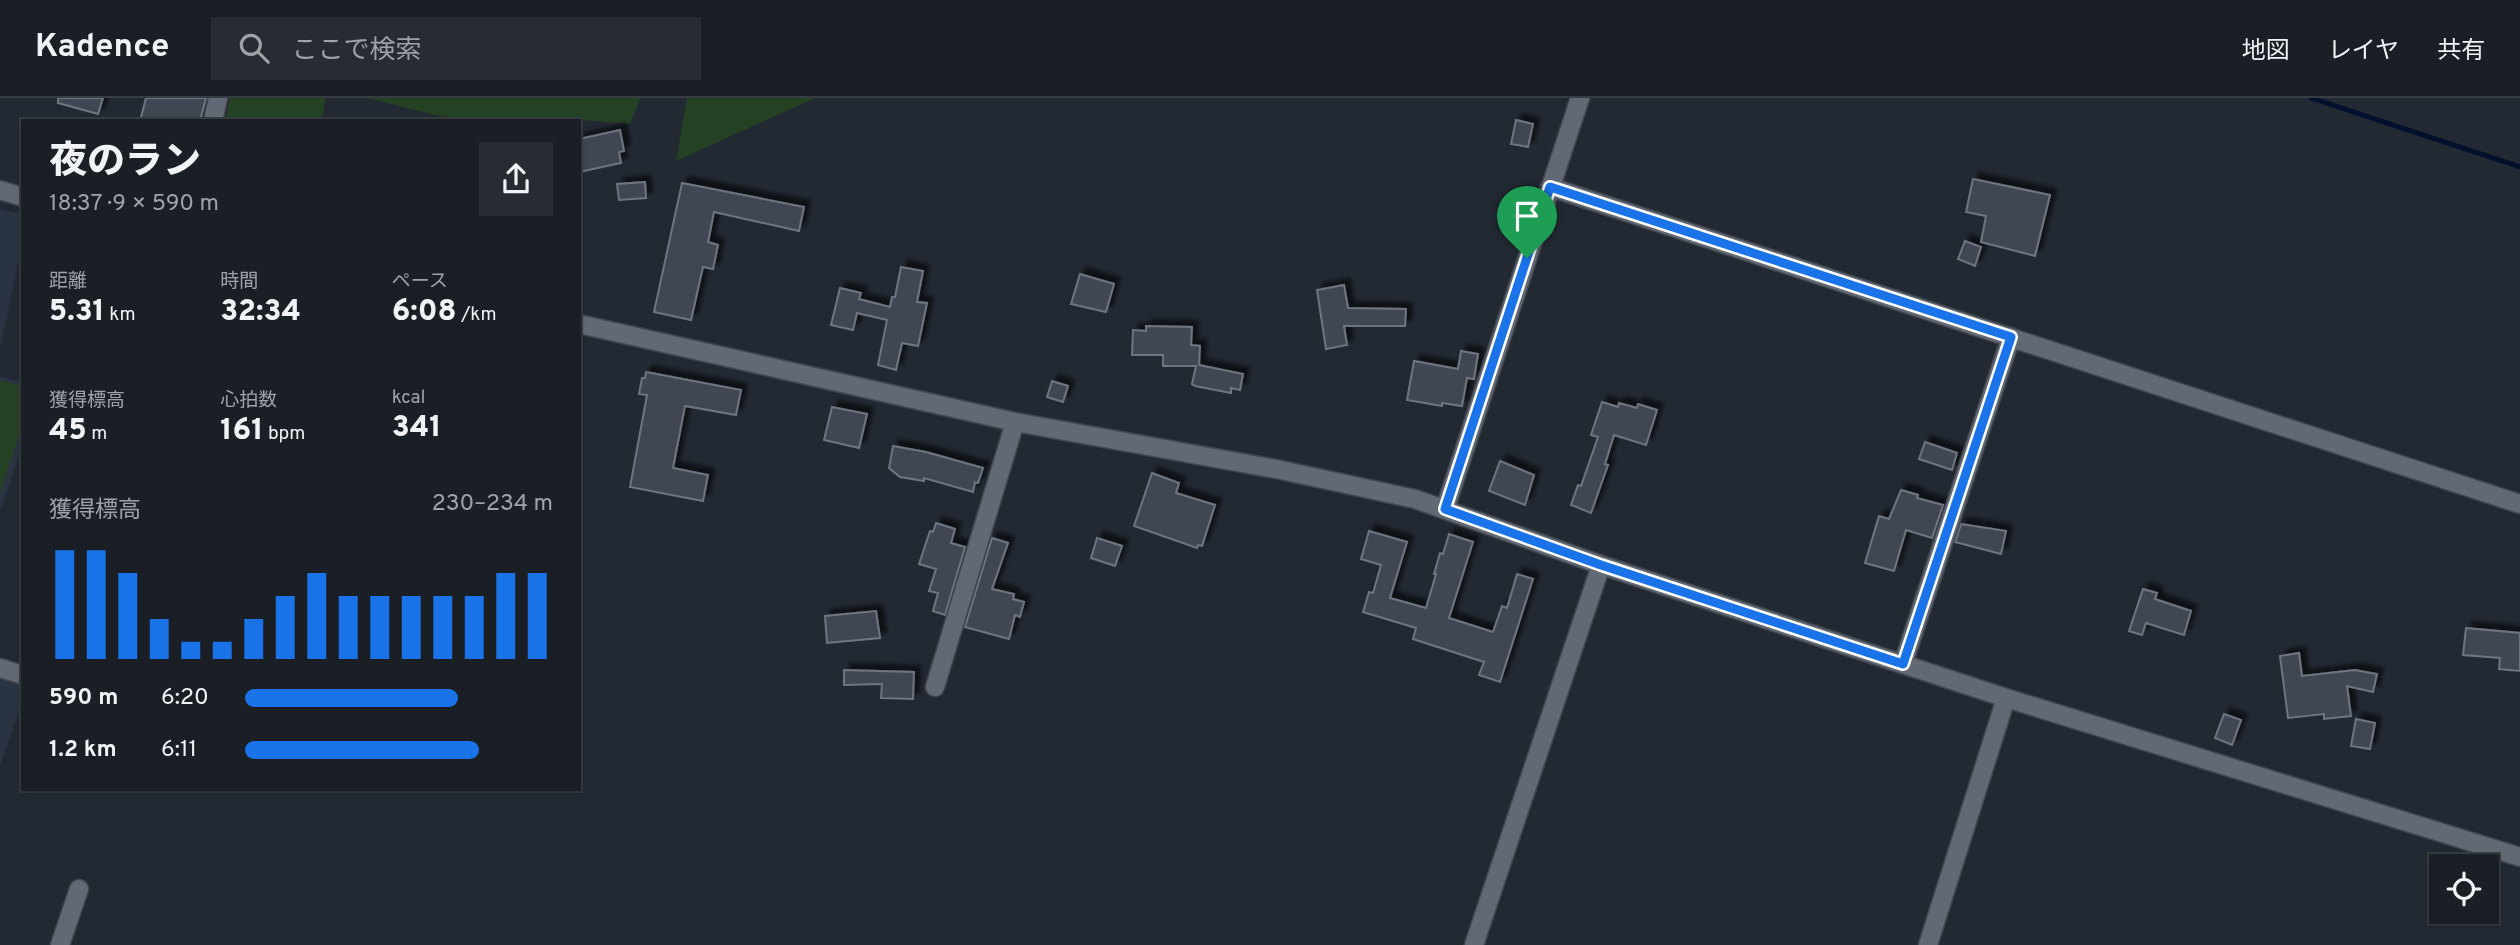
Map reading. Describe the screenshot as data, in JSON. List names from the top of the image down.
{
  "page": {
    "header": "Kadence",
    "search": "ここで検索",
    "nav": ["地図", "レイヤ", "共有"],
    "heading": ["夜のラン", "18:37 · 9 × 590 m"],
    "stats": [
      ["距離", "5.31 km"],
      ["時間", "32:34"],
      ["ペース", "6:08 /km"],
      ["獲得標高", "45 m"],
      ["心拍数", "161 bpm"],
      ["kcal", "341"]
    ],
    "chart": ["獲得標高", "230–234 m"],
    "list": [
      {
        "name": "590 m",
        "note": "6:20"
      },
      {
        "name": "1.2 km",
        "note": "6:11"
      }
    ]
  }
}
